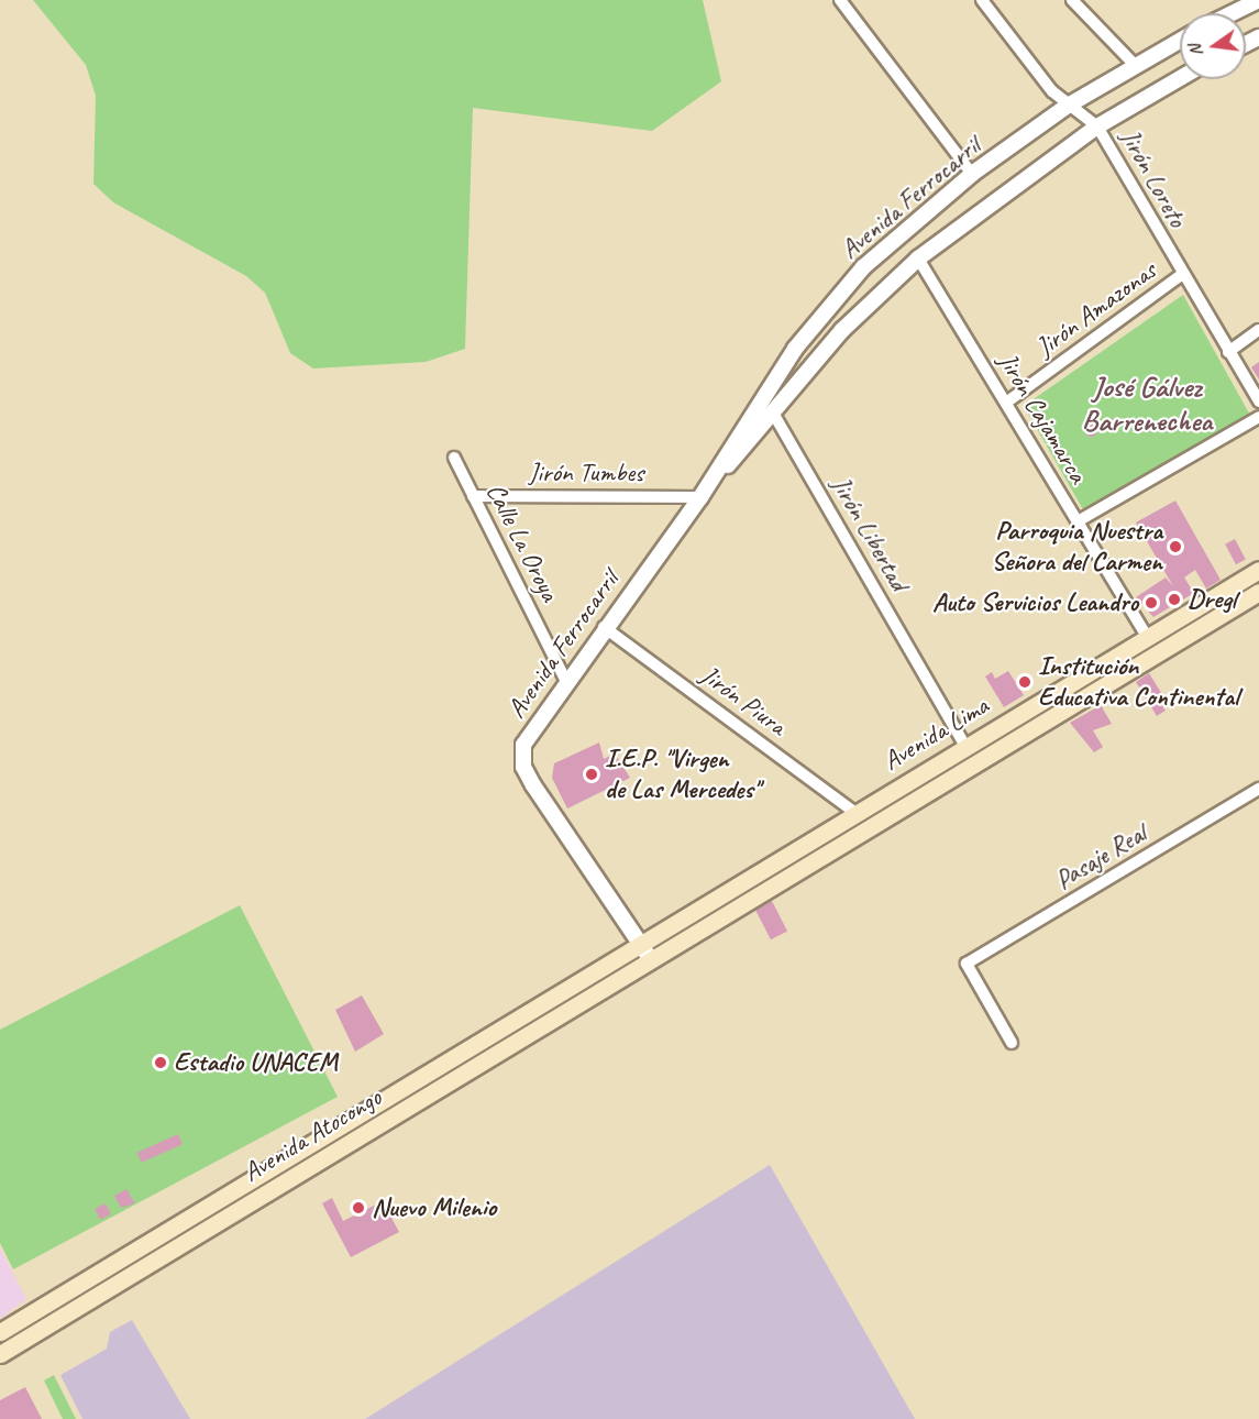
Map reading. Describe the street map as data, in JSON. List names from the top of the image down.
{
  "streets": {
    "main road": ["Avenida Lima", "Avenida Atocongo"],
    "street": [
      "Jirón Loreto",
      "Avenida Ferrocarril",
      "Jirón Amazonas",
      "Jirón Cajamarca",
      "Jirón Tumbes",
      "Jirón Libertad",
      "Calle La Oroya",
      "Jirón Piura",
      "Pasaje Real"
    ]
  },
  "crossings": [
    ["Jirón Loreto", "Avenida Ferrocarril"],
    ["Jirón Loreto", "Jirón Amazonas"],
    ["Avenida Ferrocarril", "Jirón Cajamarca"],
    ["Avenida Ferrocarril", "Jirón Tumbes"],
    ["Avenida Ferrocarril", "Jirón Libertad"],
    ["Avenida Ferrocarril", "Calle La Oroya"],
    ["Avenida Ferrocarril", "Jirón Piura"],
    ["Avenida Ferrocarril", "Avenida Lima"],
    ["Avenida Ferrocarril", "Avenida Atocongo"],
    ["Jirón Amazonas", "Jirón Cajamarca"],
    ["Jirón Cajamarca", "Avenida Lima"],
    ["Jirón Tumbes", "Calle La Oroya"],
    ["Jirón Libertad", "Avenida Lima"],
    ["Jirón Piura", "Avenida Lima"],
    ["Avenida Lima", "Avenida Atocongo"]
  ],
  "districts": ["José Gálvez Barrenechea"],
  "places": [
    "Parroquia Nuestra Señora del Carmen",
    "Dregl",
    "Auto Servicios Leandro",
    "Institución Educativa Continental",
    "I.E.P. \"Virgen de Las Mercedes\"",
    "Estadio UNACEM",
    "Nuevo Milenio"
  ],
  "north": "left"
}
